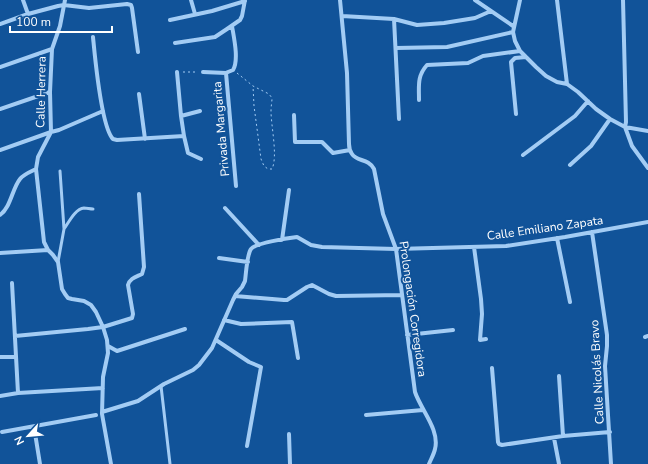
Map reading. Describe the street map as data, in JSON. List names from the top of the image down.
{
  "streets": {
    "street": [
      "Calle Herrera",
      "Privada Margarita",
      "Calle Emiliano Zapata",
      "Prolongación Corregidora",
      "Calle Nicolás Bravo"
    ]
  },
  "crossings": [
    ["Calle Emiliano Zapata", "Prolongación Corregidora"],
    ["Calle Emiliano Zapata", "Calle Nicolás Bravo"]
  ],
  "scale_bar": "100 m",
  "north": "bottom left"
}
